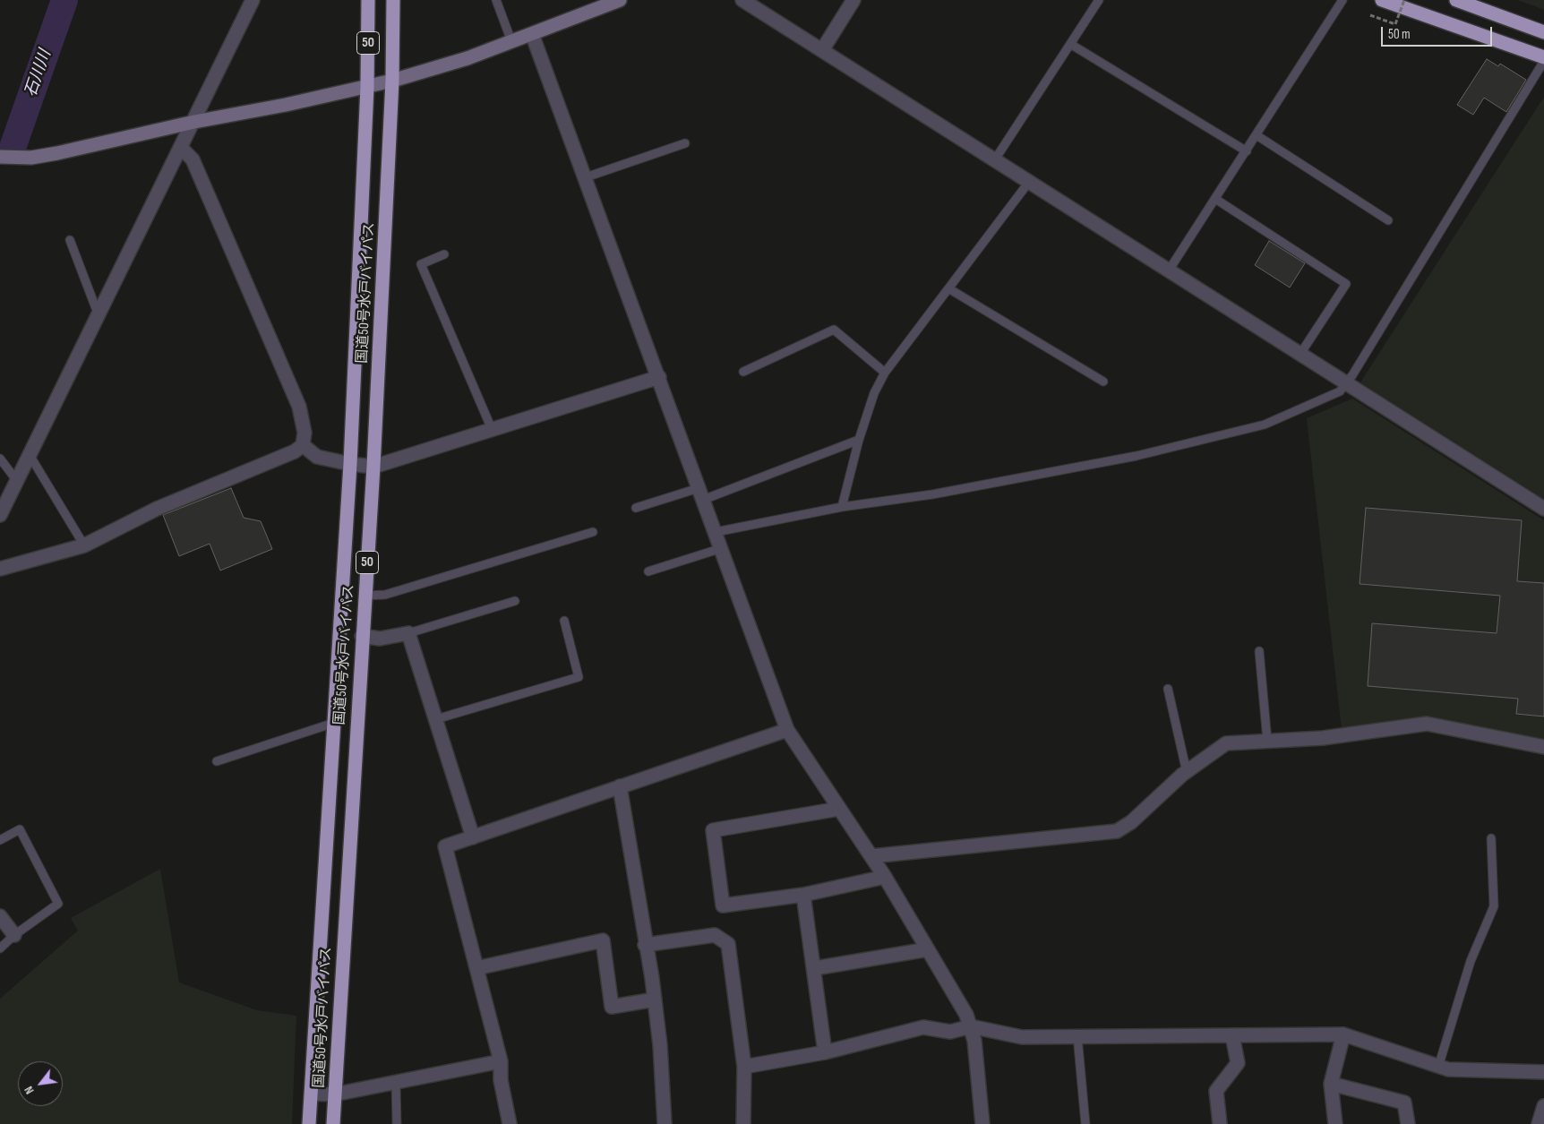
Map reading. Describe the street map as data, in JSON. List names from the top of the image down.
{
  "streets": {
    "highway": ["50", "国道50号水戸バイパス"]
  },
  "water": ["石川川"],
  "scale_bar": "50 m",
  "north": "bottom left"
}
